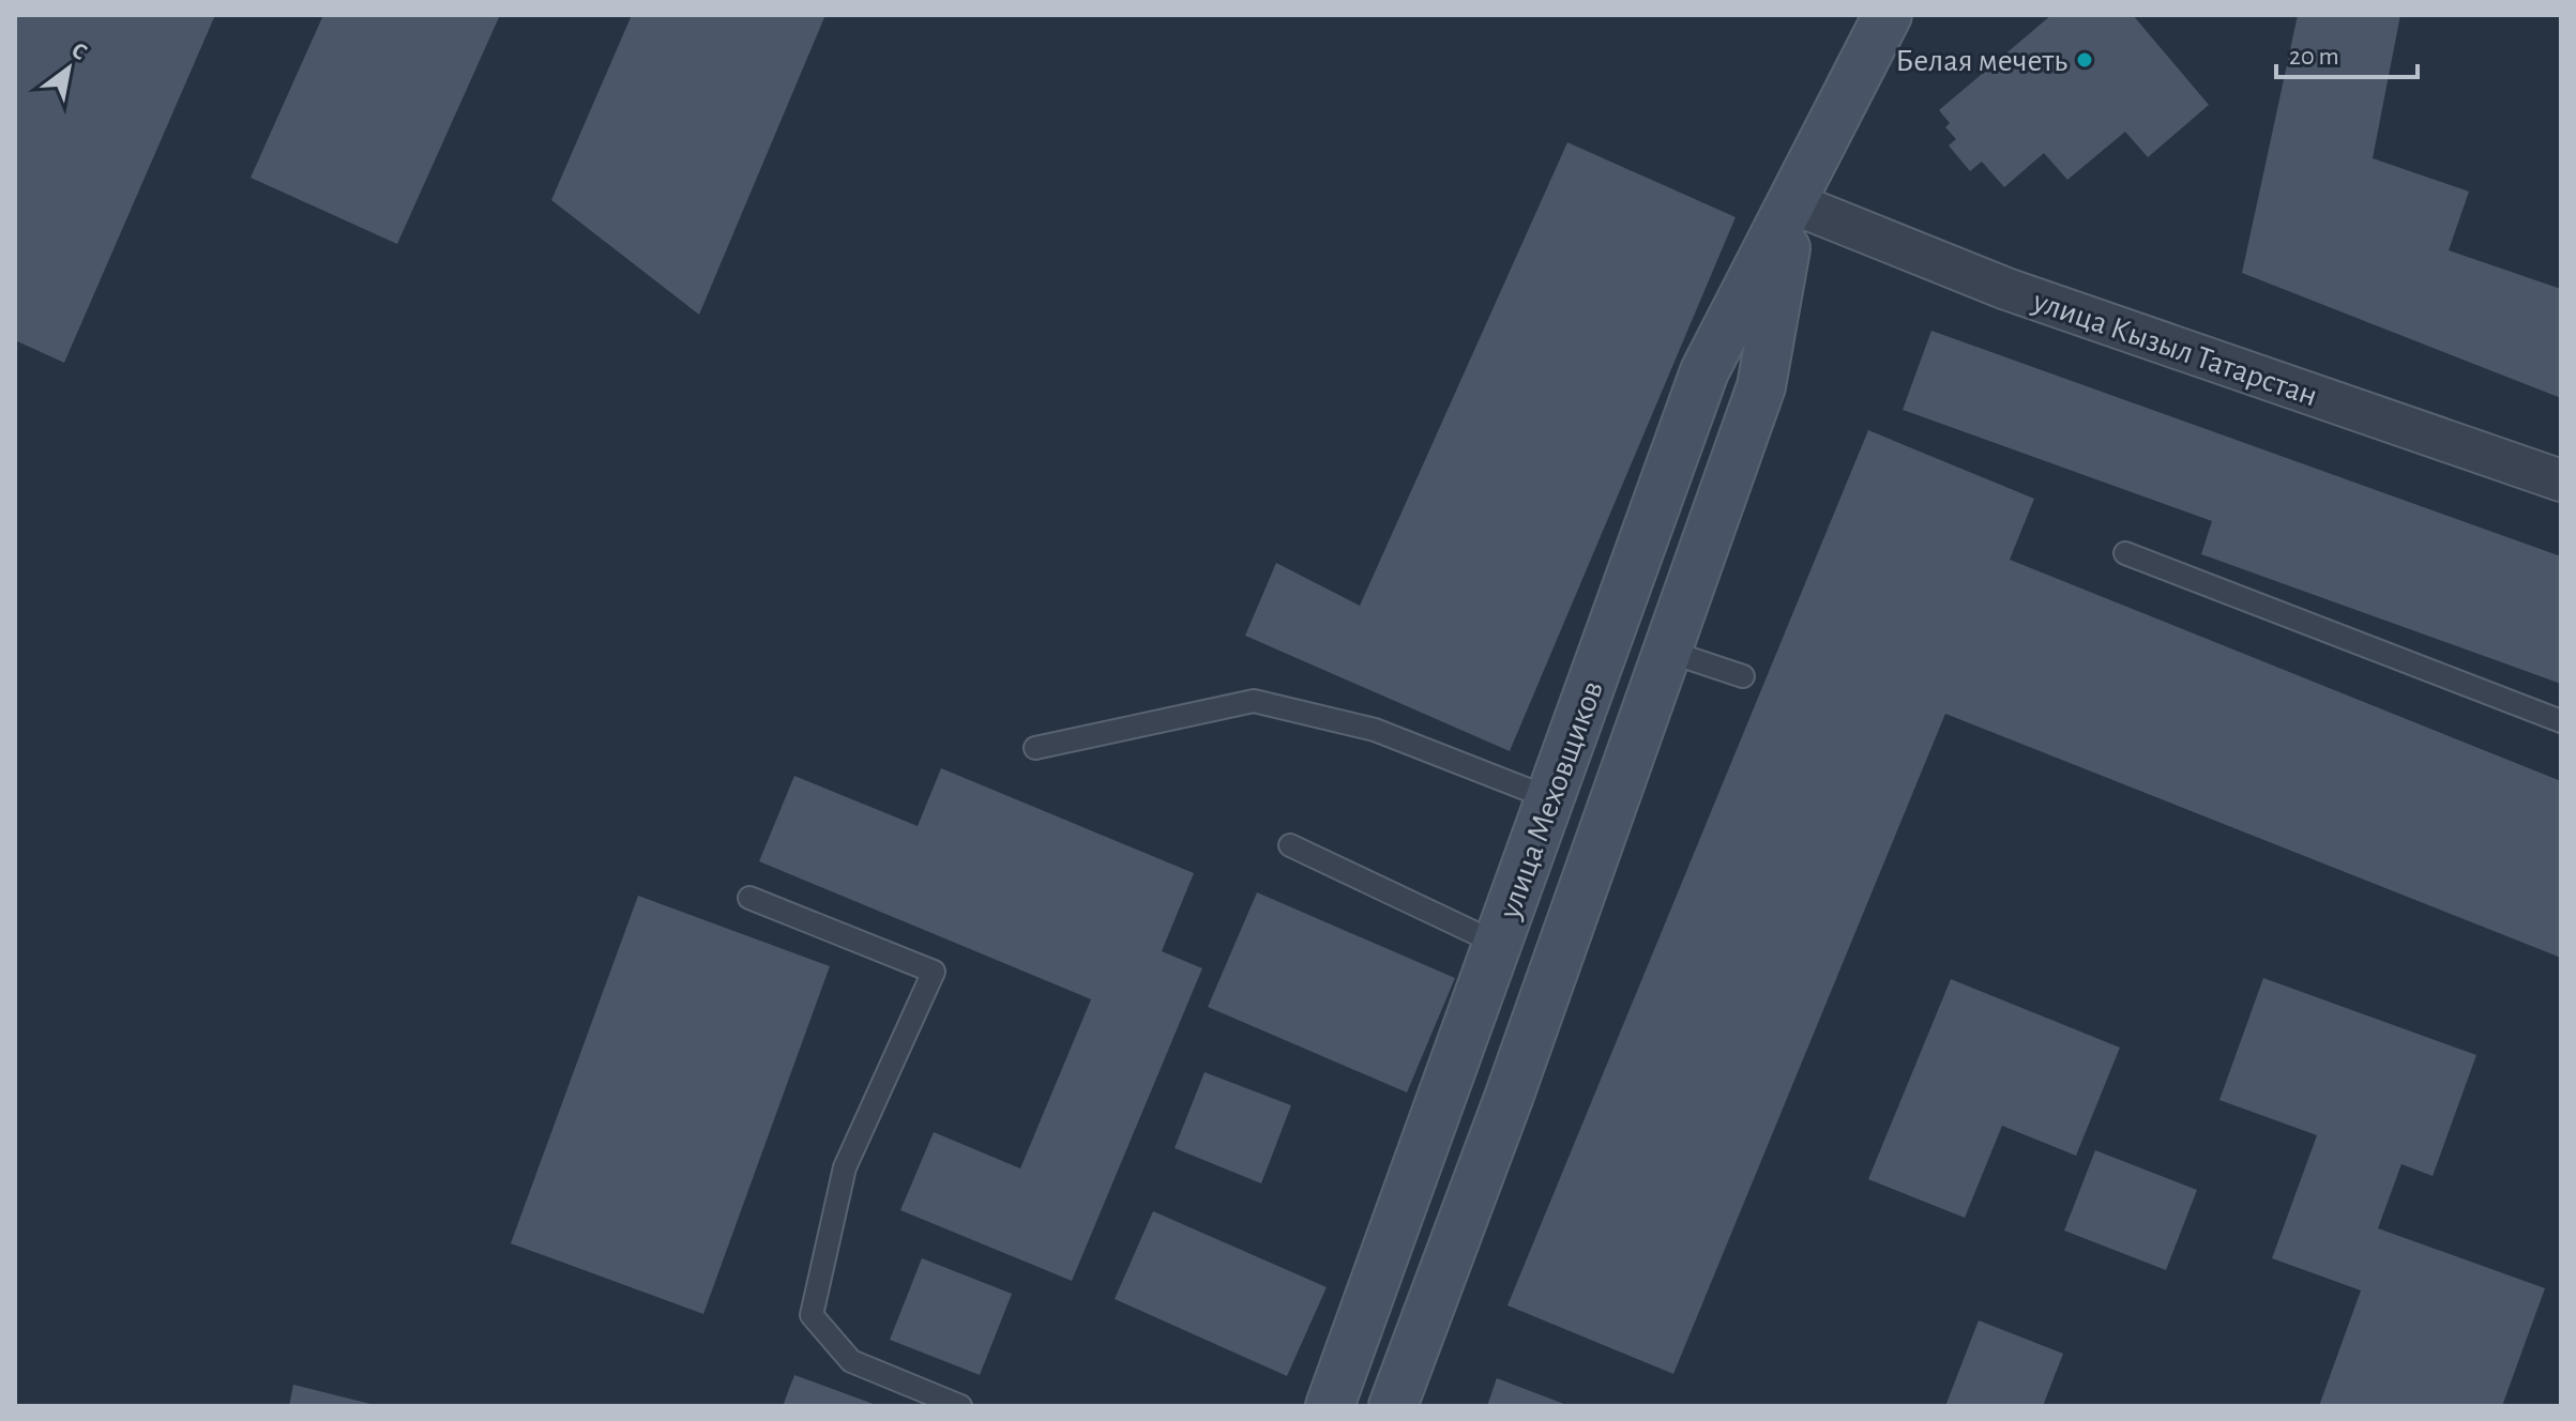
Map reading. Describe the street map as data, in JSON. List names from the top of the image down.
{
  "streets": {
    "main road": ["улица Меховщиков"],
    "street": ["улица Кызыл Татарстан"]
  },
  "crossings": [
    ["улица Кызыл Татарстан", "улица Меховщиков"]
  ],
  "places": ["Белая мечеть"],
  "scale_bar": "20 m",
  "north": "top right"
}
